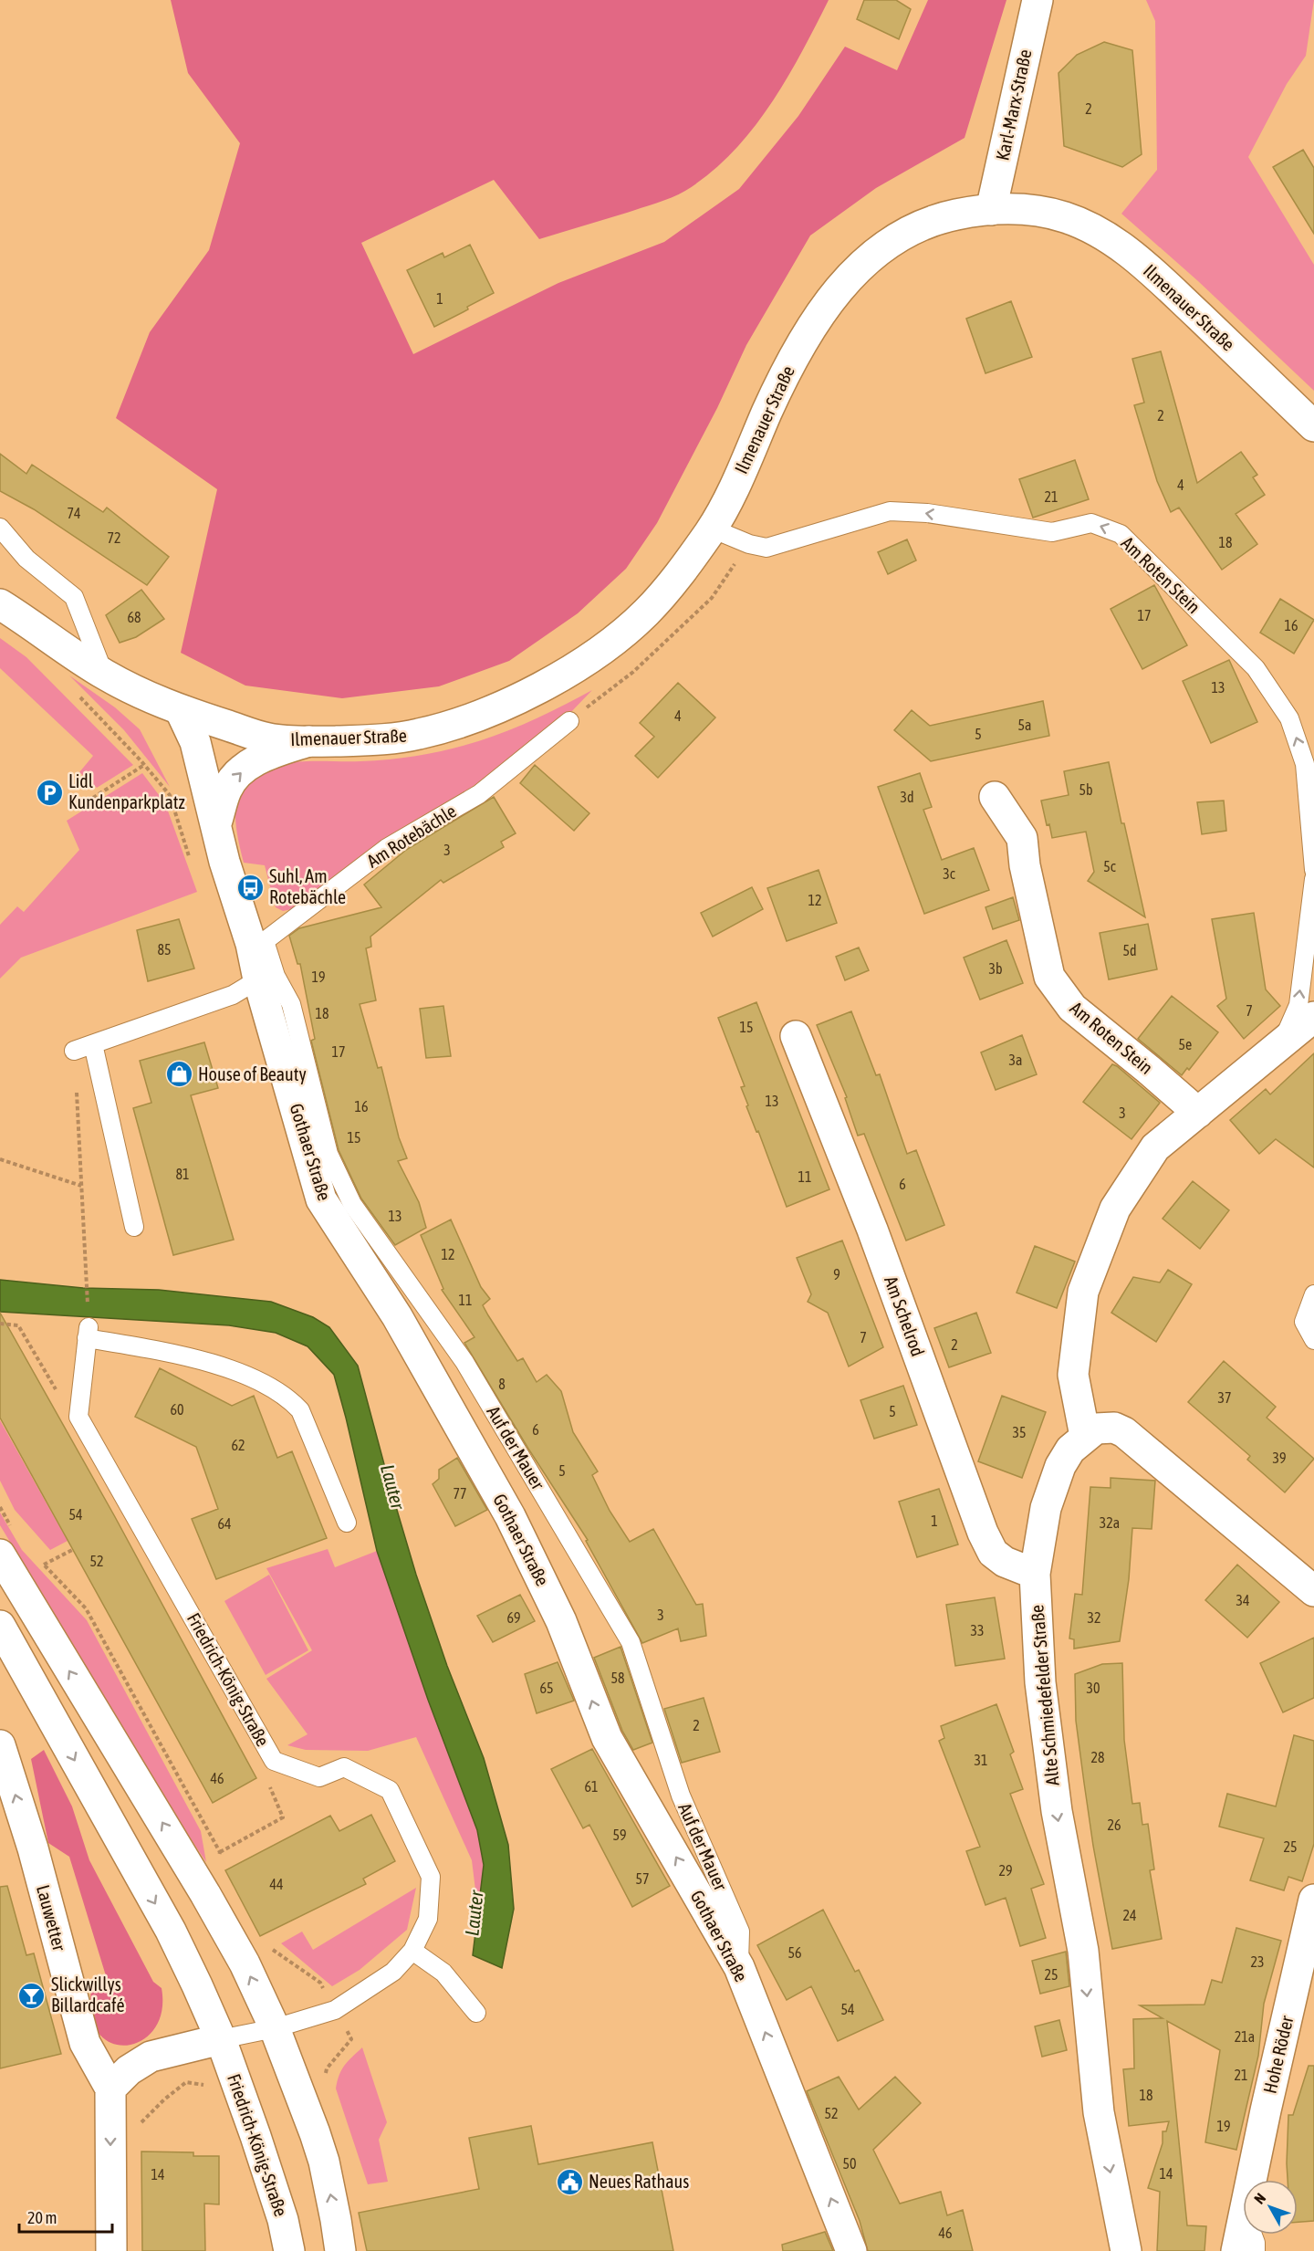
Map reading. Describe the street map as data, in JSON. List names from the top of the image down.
{
  "streets": {
    "street": [
      "Karl-Marx-Straße",
      "Ilmenauer Straße",
      "Am Roten Stein",
      "Gothaer Straße",
      "Am Schelrod",
      "Friedrich-König-Straße",
      "Alte Schmiedefelder Straße",
      "Lauwetter",
      "Hohe Röder"
    ],
    "lane": ["Am Rotebächle", "Auf der Mauer"]
  },
  "crossings": [
    ["Karl-Marx-Straße", "Ilmenauer Straße"],
    ["Ilmenauer Straße", "Am Roten Stein"],
    ["Ilmenauer Straße", "Gothaer Straße"],
    ["Am Rotebächle", "Gothaer Straße"],
    ["Am Rotebächle", "Auf der Mauer"],
    ["Gothaer Straße", "Auf der Mauer"],
    ["Am Schelrod", "Alte Schmiedefelder Straße"]
  ],
  "one_way": ["Am Roten Stein", "Gothaer Straße", "Alte Schmiedefelder Straße"],
  "water": ["Lauter"],
  "places": {
    "parking": ["Lidl Kundenparkplatz"],
    "bus stop": ["Suhl, Am Rotebächle"],
    "shop": ["House of Beauty"],
    "bar": ["Slickwillys Billardcafé"],
    "public building": ["Neues Rathaus"]
  },
  "house_numbers": [
    "2",
    "1",
    "2",
    "4",
    "21",
    "74",
    "72",
    "18",
    "17",
    "68",
    "16",
    "13",
    "4",
    "5a",
    "5",
    "5b",
    "3d",
    "3",
    "5c",
    "3c",
    "12",
    "85",
    "5d",
    "3b",
    "19",
    "7",
    "18",
    "15",
    "5e",
    "17",
    "3a",
    "13",
    "16",
    "3",
    "15",
    "81",
    "11",
    "6",
    "13",
    "12",
    "9",
    "11",
    "7",
    "2",
    "8",
    "37",
    "60",
    "5",
    "6",
    "35",
    "62",
    "39",
    "5",
    "77",
    "54",
    "1",
    "32a",
    "64",
    "52",
    "34",
    "3",
    "69",
    "32",
    "33",
    "58",
    "65",
    "30",
    "2",
    "28",
    "31",
    "46",
    "61",
    "26",
    "59",
    "25",
    "29",
    "57",
    "44",
    "24",
    "56",
    "23",
    "25",
    "54",
    "21a",
    "21",
    "18",
    "52",
    "19",
    "50",
    "14",
    "14",
    "46"
  ],
  "scale_bar": "20 m",
  "north": "top left"
}
